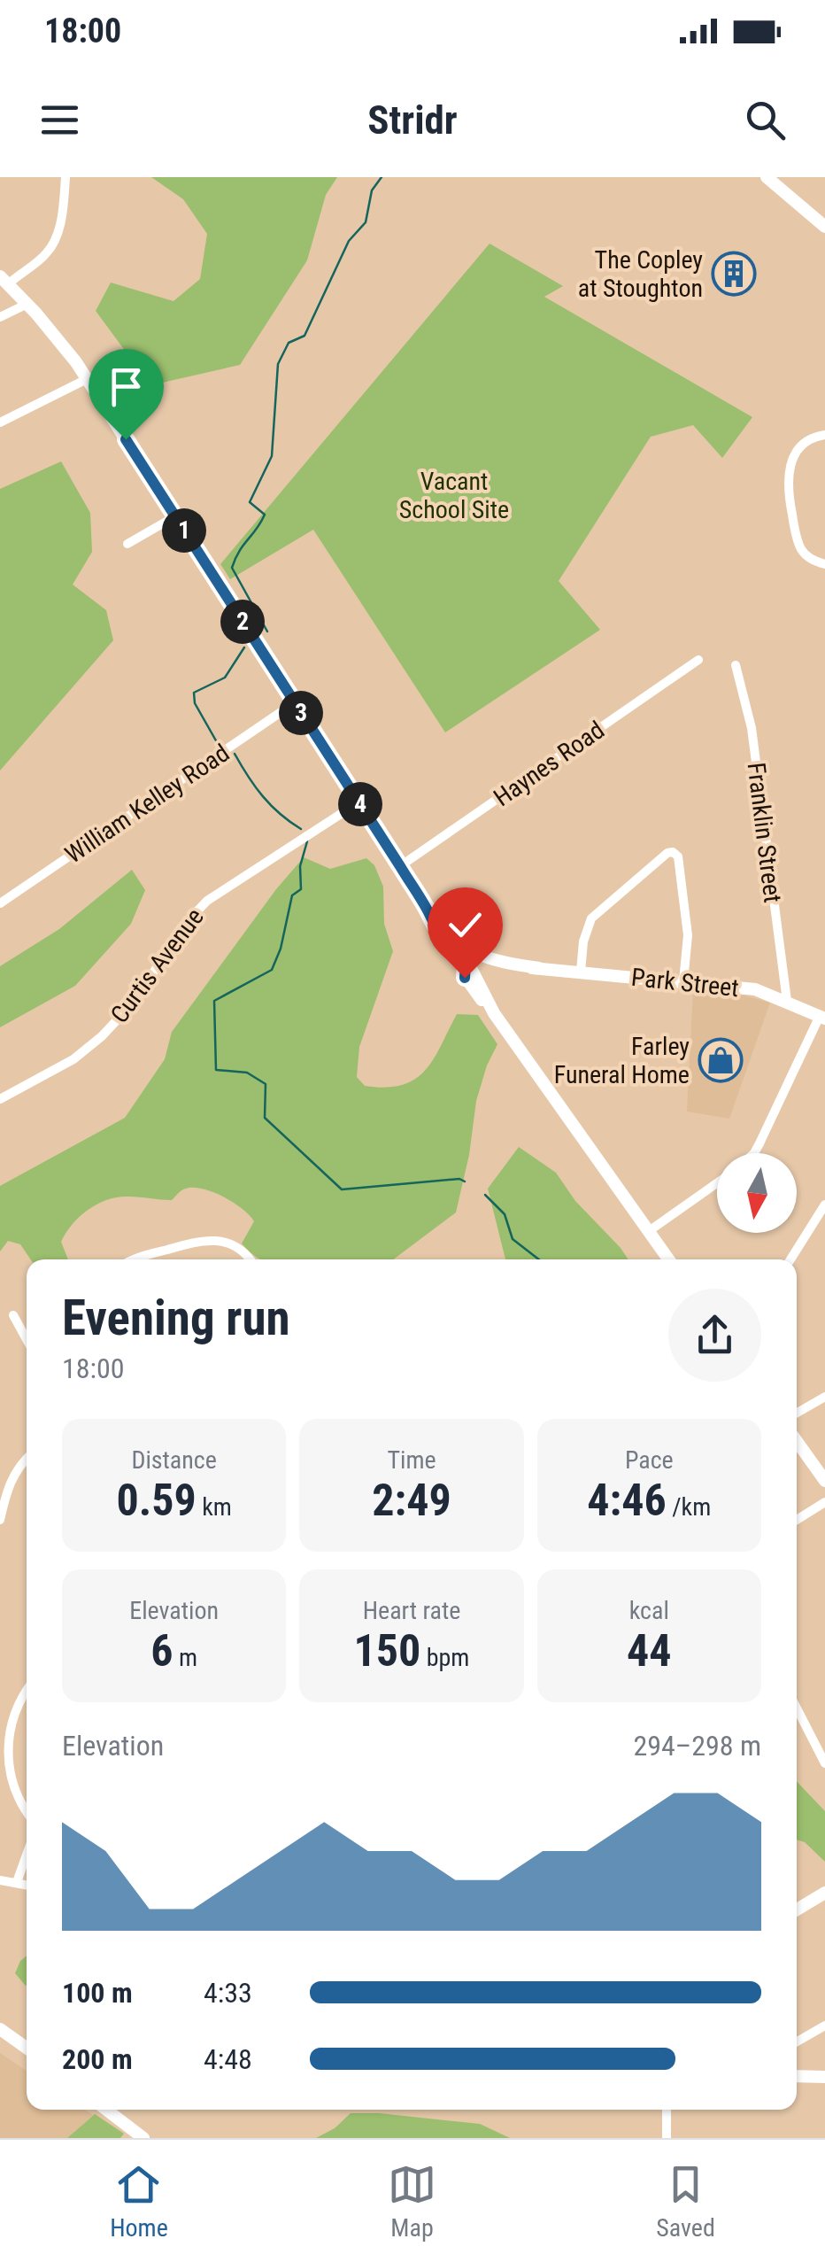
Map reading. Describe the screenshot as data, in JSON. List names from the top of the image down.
{
  "streets": {
    "main road": ["Park Street"],
    "street": [
      "Haynes Road",
      "William Kelley Road",
      "Franklin Street",
      "Curtis Avenue"
    ]
  },
  "crossings": [
    ["Haynes Road", "Park Street"],
    ["William Kelley Road", "Park Street"],
    ["Franklin Street", "Park Street"],
    ["Curtis Avenue", "Park Street"]
  ],
  "parks": ["Vacant School Site"],
  "places": {
    "building": ["The Copley at Stoughton"],
    "shop": ["Farley Funeral Home"]
  },
  "north": "bottom",
  "page": {
    "status": "18:00",
    "header": "Stridr",
    "pins": [
      "1",
      "2",
      "3",
      "4"
    ],
    "heading": ["Evening run", "18:00"],
    "stats": [
      ["Distance", "0.59 km"],
      ["Time", "2:49"],
      ["Pace", "4:46 /km"],
      ["Elevation", "6 m"],
      ["Heart rate", "150 bpm"],
      ["kcal", "44"]
    ],
    "chart": ["Elevation", "294–298 m"],
    "list": [
      {
        "name": "100 m",
        "note": "4:33"
      },
      {
        "name": "200 m",
        "note": "4:48"
      }
    ],
    "tabs": ["Home", "Map", "Saved"]
  }
}
